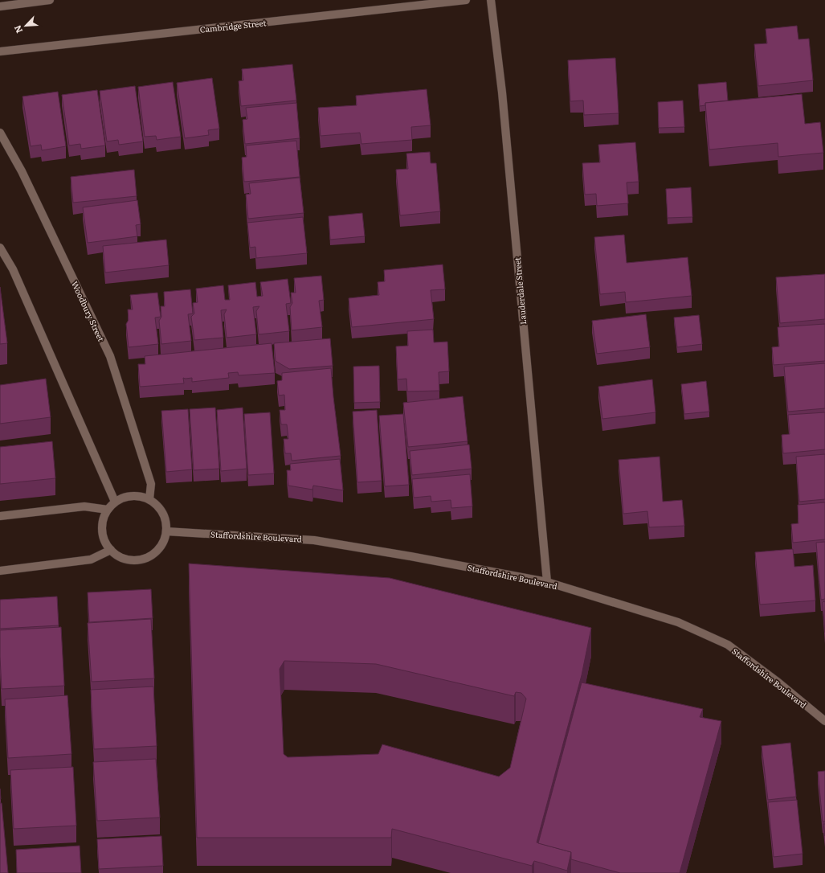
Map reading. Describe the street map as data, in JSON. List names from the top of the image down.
{
  "streets": {
    "street": [
      "Cambridge Street",
      "Lauderdale Street",
      "Woodbury Street",
      "Staffordshire Boulevard"
    ]
  },
  "crossings": [
    ["Lauderdale Street", "Staffordshire Boulevard"],
    ["Woodbury Street", "Staffordshire Boulevard"]
  ],
  "north": "bottom left"
}
